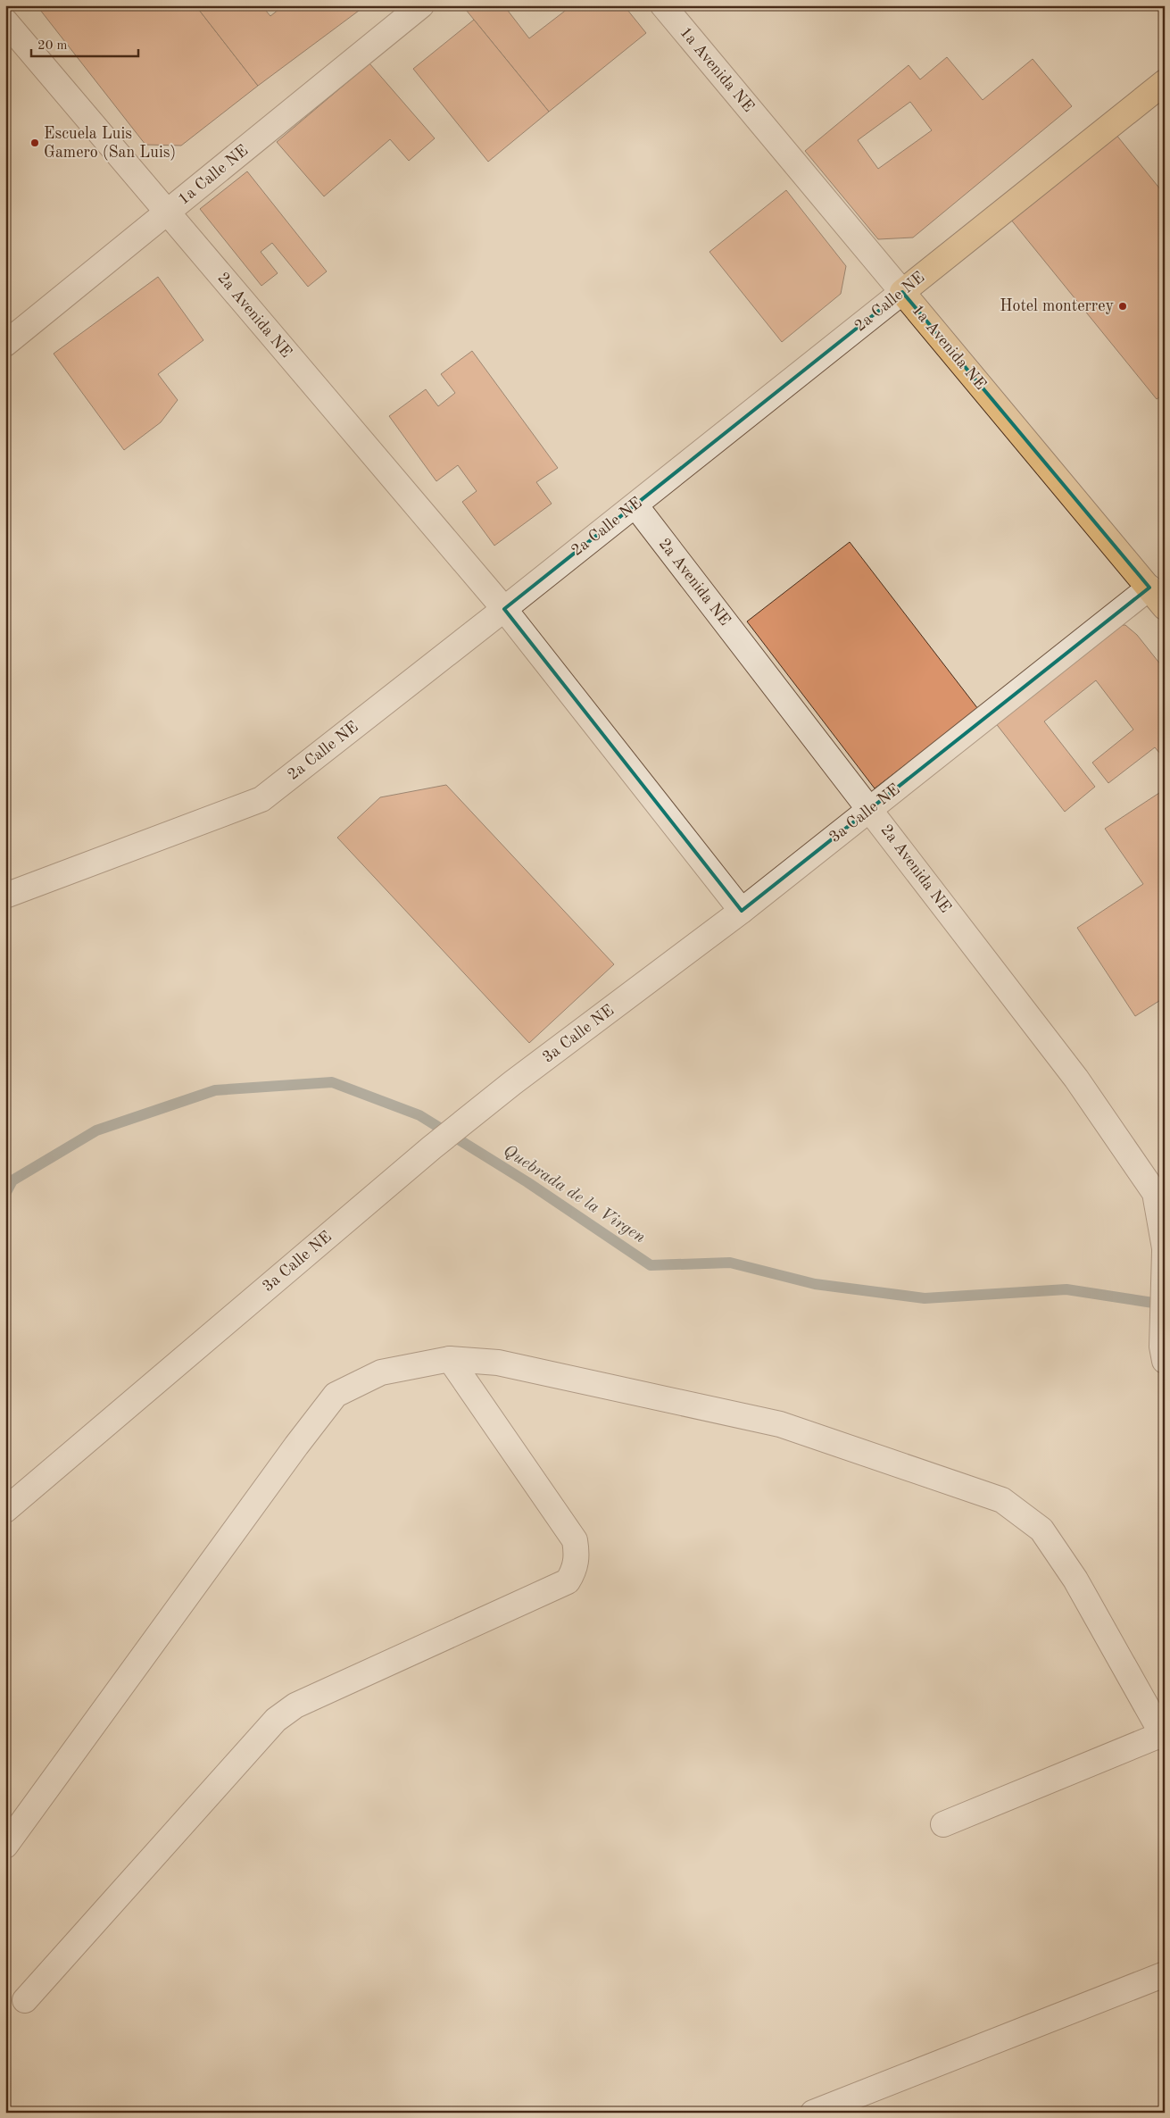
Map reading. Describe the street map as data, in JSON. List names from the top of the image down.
{
  "streets": {
    "main road": ["1a Avenida NE", "2a Calle NE"],
    "street": ["1a Calle NE", "2a Avenida NE", "3a Calle NE"]
  },
  "crossings": [
    ["1a Avenida NE", "2a Calle NE"],
    ["1a Avenida NE", "3a Calle NE"],
    ["1a Calle NE", "2a Avenida NE"],
    ["2a Calle NE", "2a Avenida NE"],
    ["2a Avenida NE", "3a Calle NE"]
  ],
  "water": ["Quebrada de la Virgen"],
  "places": ["Escuela Luis Gamero (San Luis)", "Hotel monterrey"],
  "scale_bar": "20 m"
}
